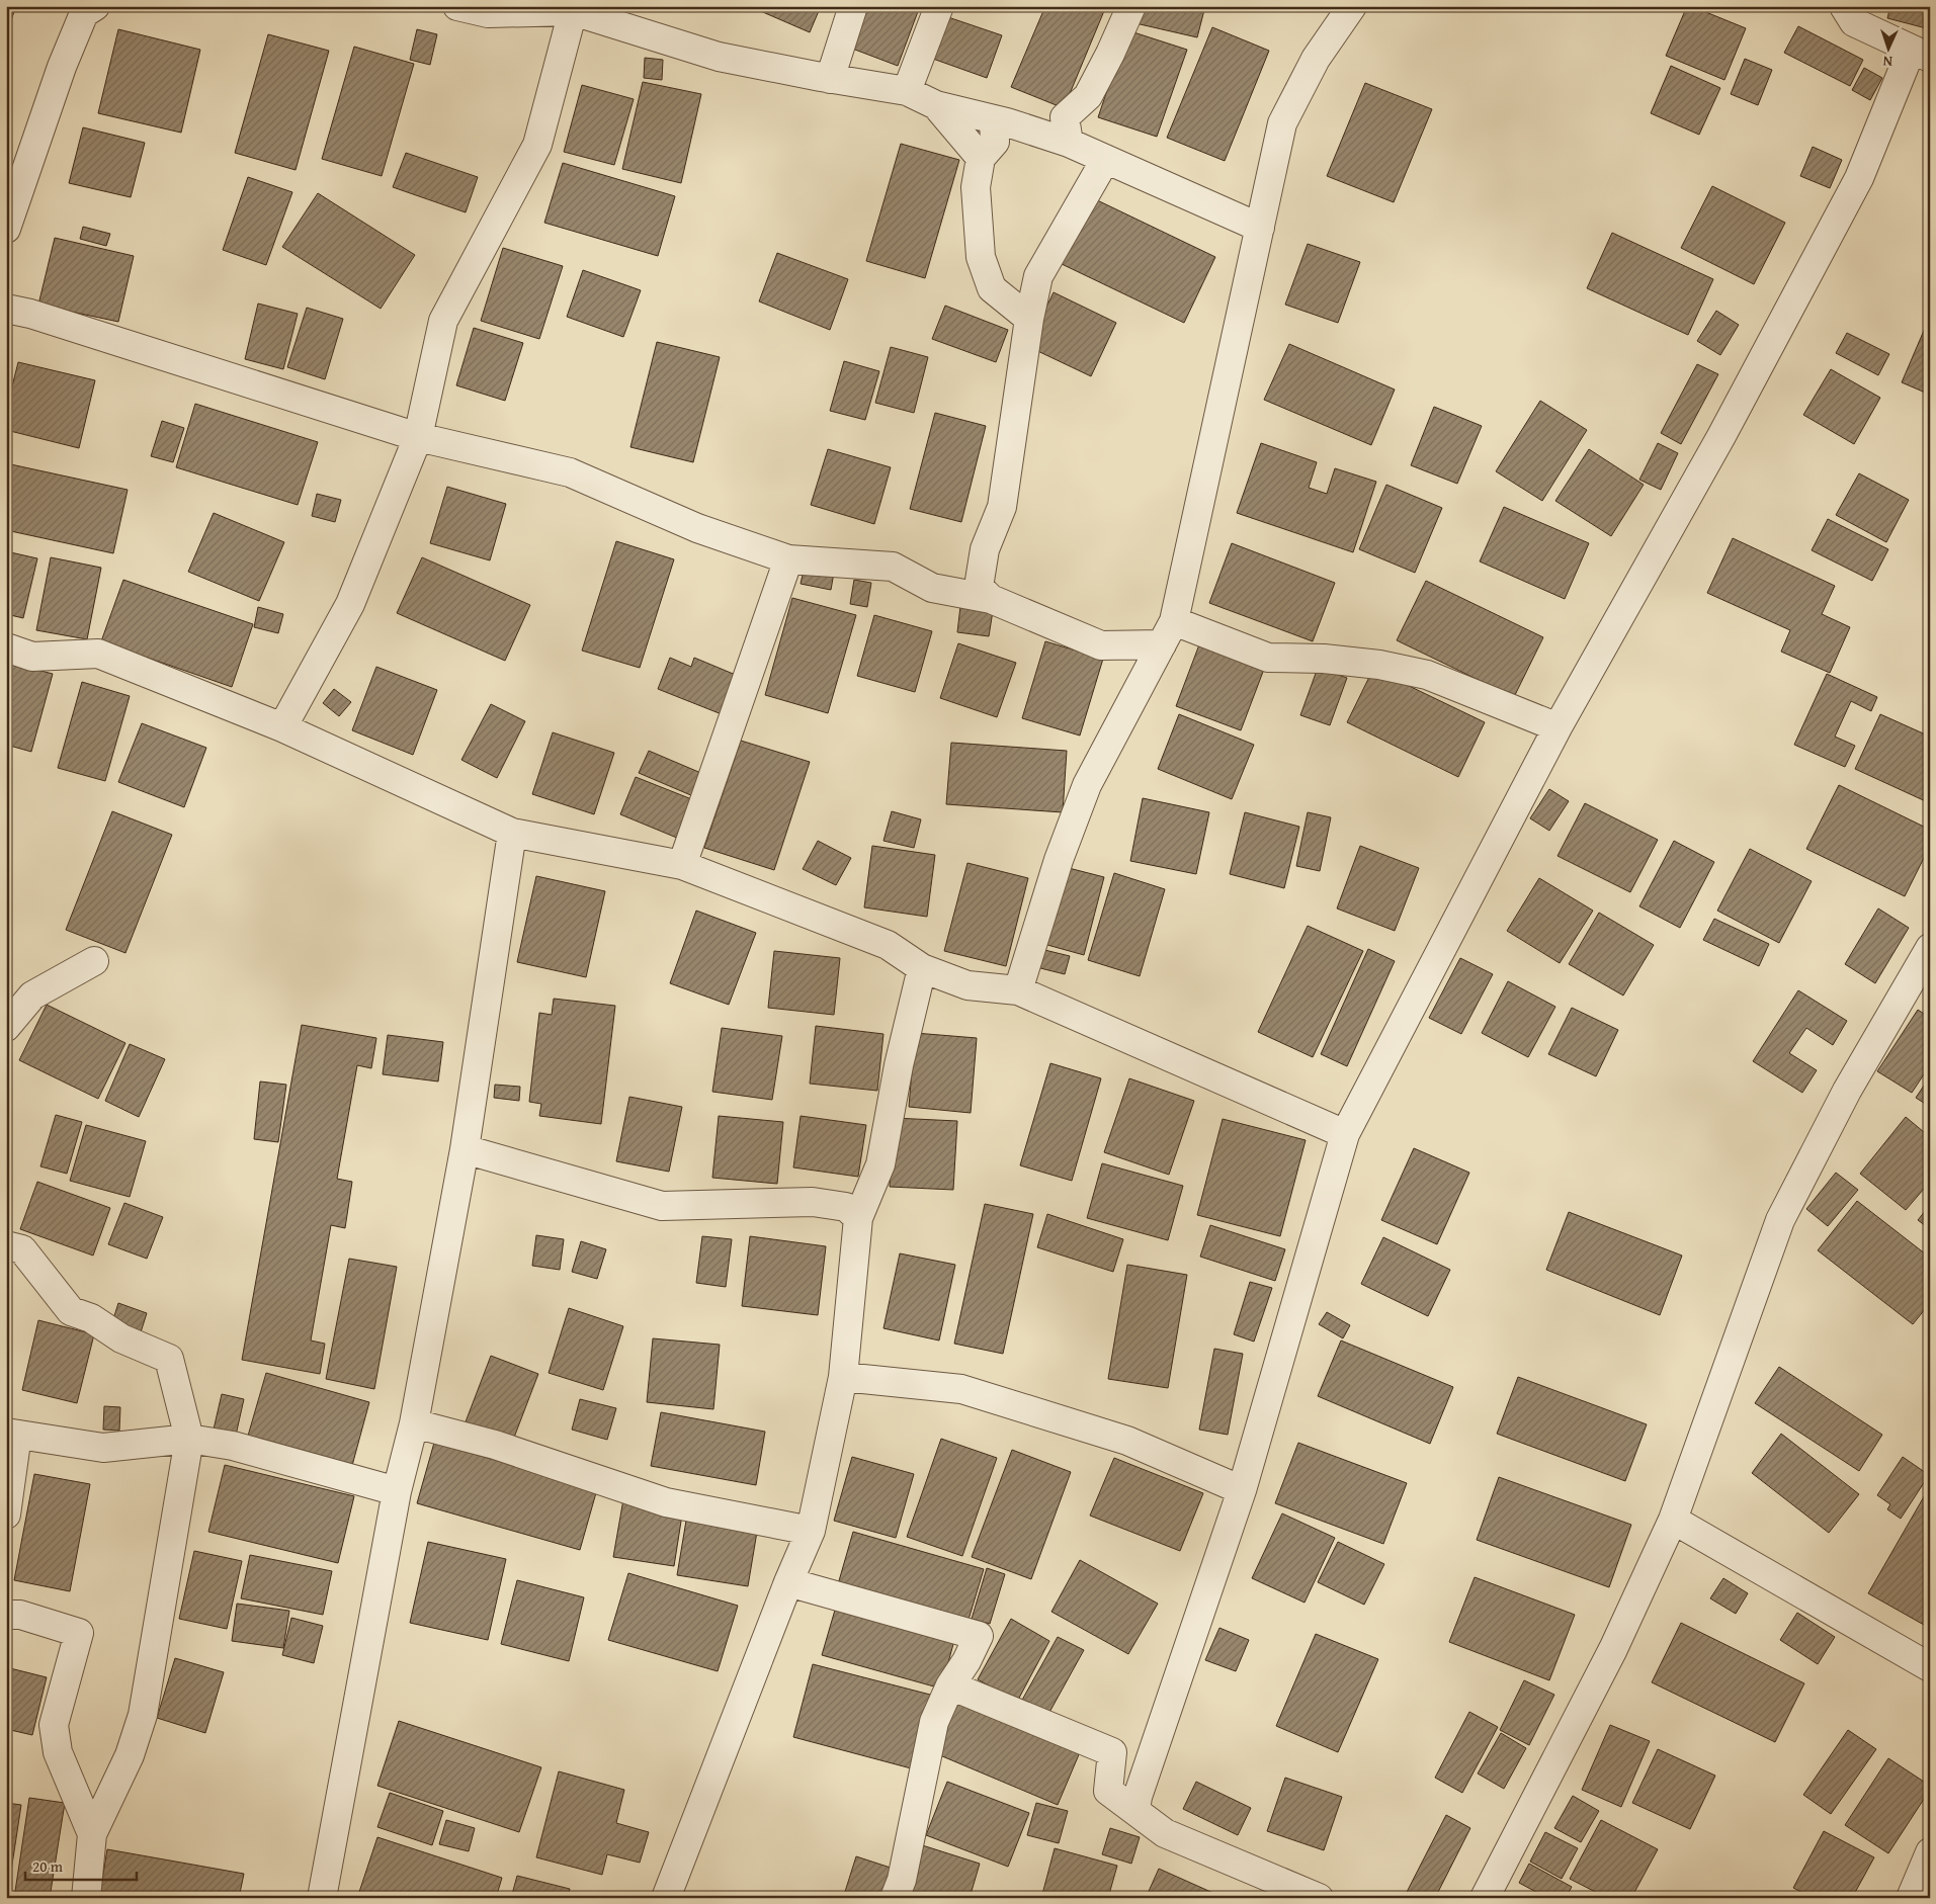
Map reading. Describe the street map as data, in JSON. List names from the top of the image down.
{
  "scale_bar": "20 m",
  "north": "bottom"
}
